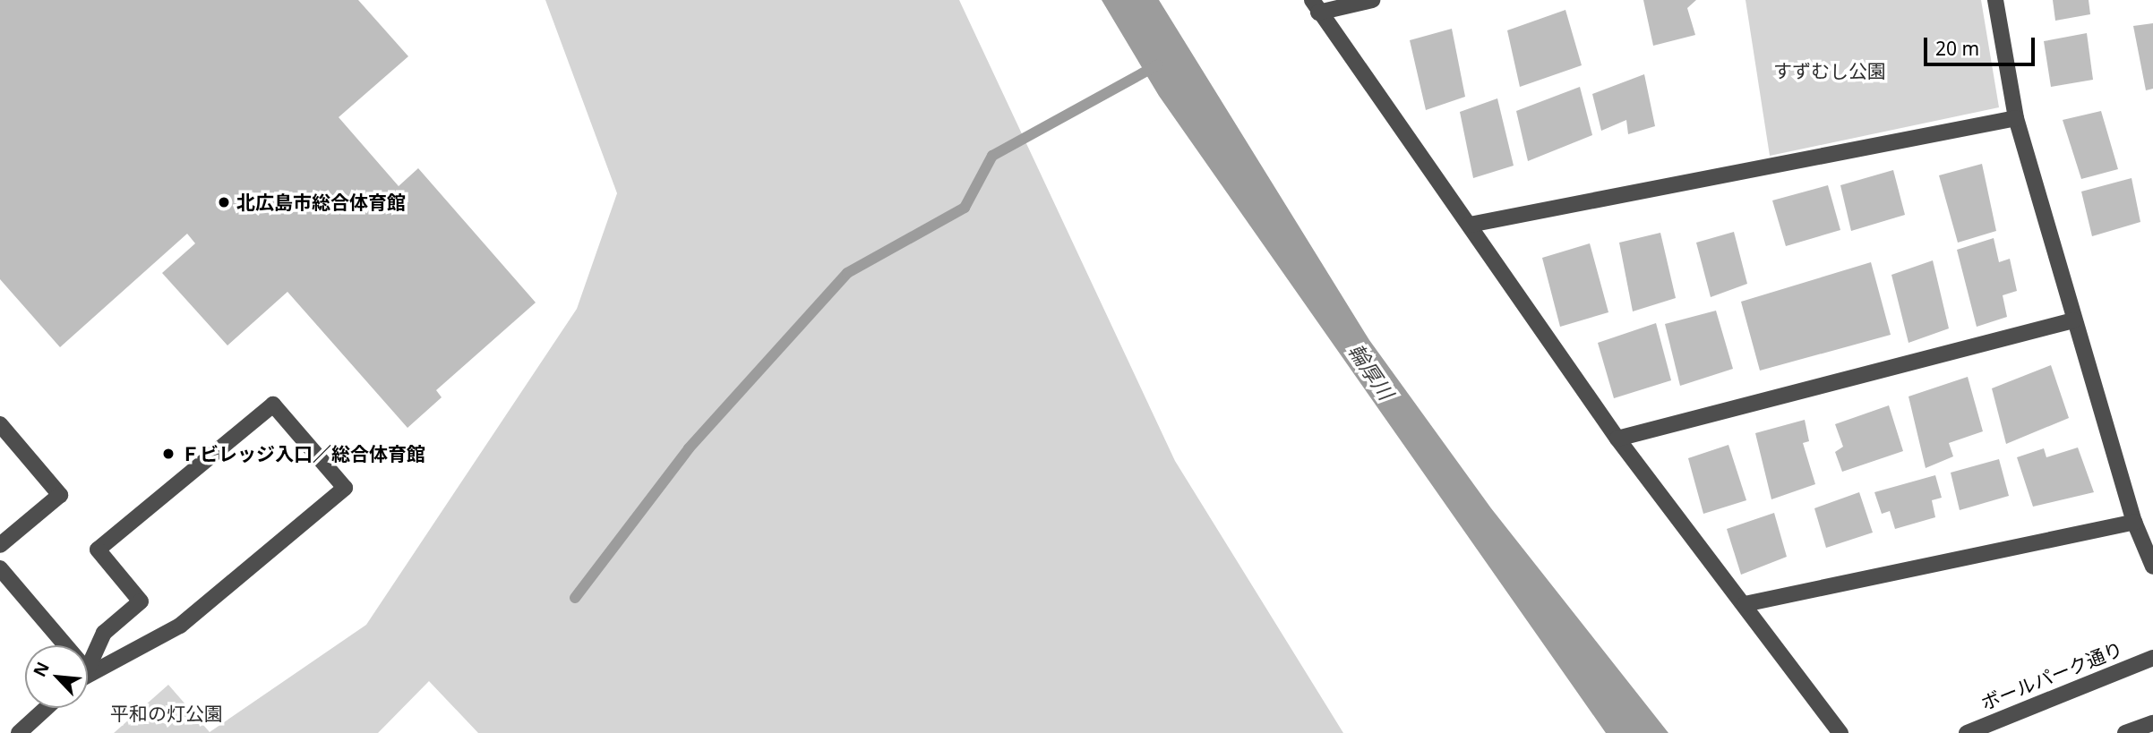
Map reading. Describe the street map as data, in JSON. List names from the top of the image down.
{
  "streets": {
    "street": ["ボールパーク通り"]
  },
  "water": ["輪厚川"],
  "parks": ["すずむし公園", "平和の灯公園"],
  "places": ["北広島市総合体育館", "Ｆビレッジ入口／総合体育館"],
  "scale_bar": "20 m",
  "north": "top left"
}
